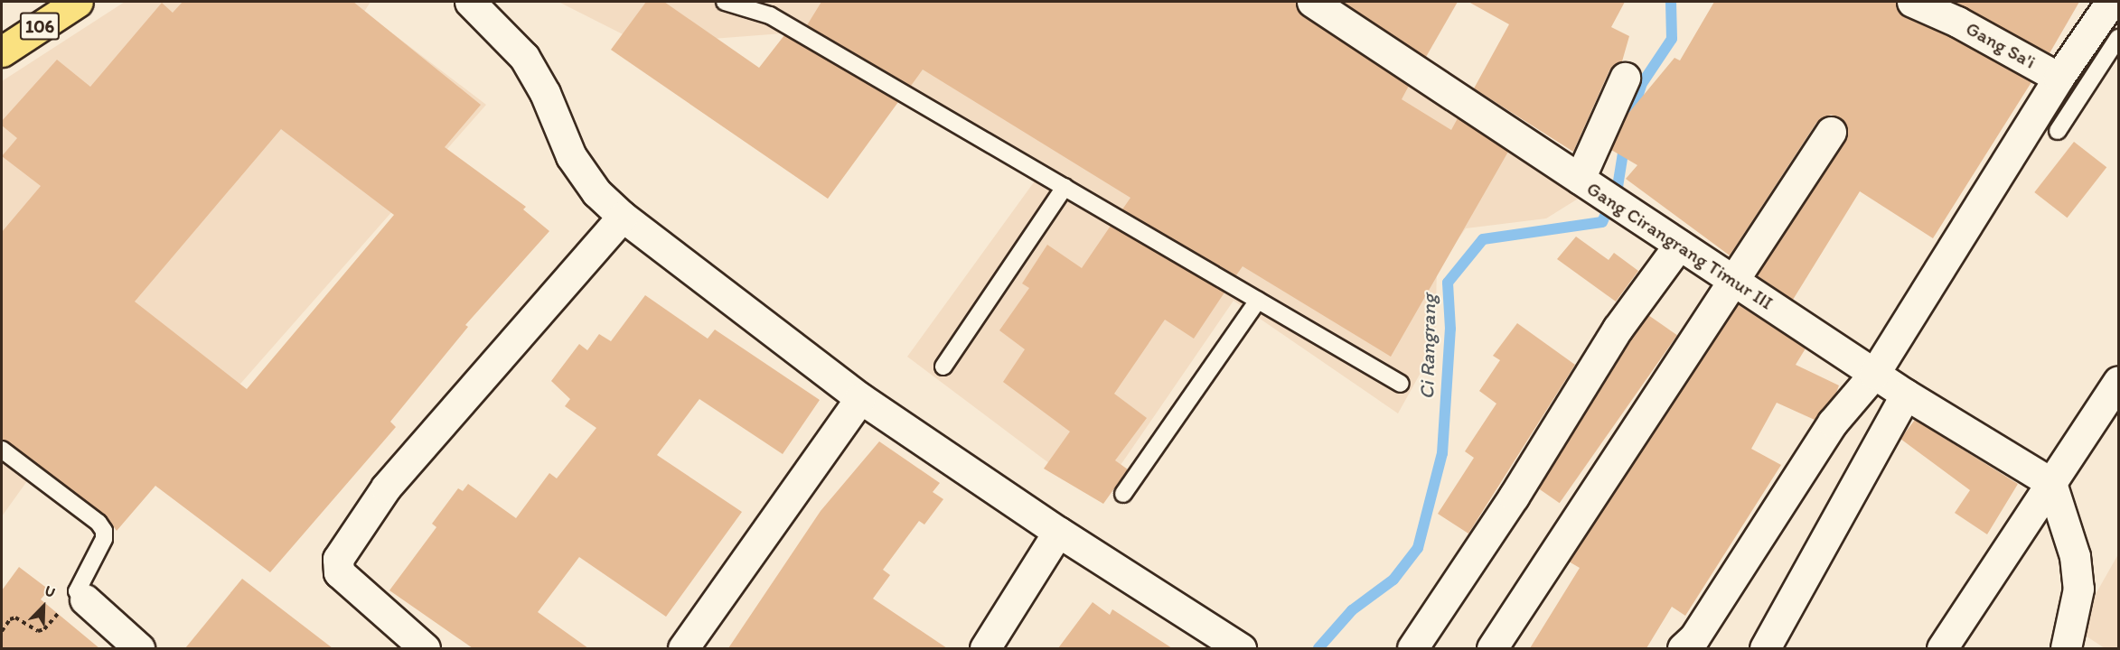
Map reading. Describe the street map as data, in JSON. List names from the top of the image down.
{
  "streets": {
    "main road": ["106"],
    "street": ["Gang Sa'i", "Gang Cirangrang Timur III"]
  },
  "water": ["Ci Rangrang"],
  "north": "top right"
}
